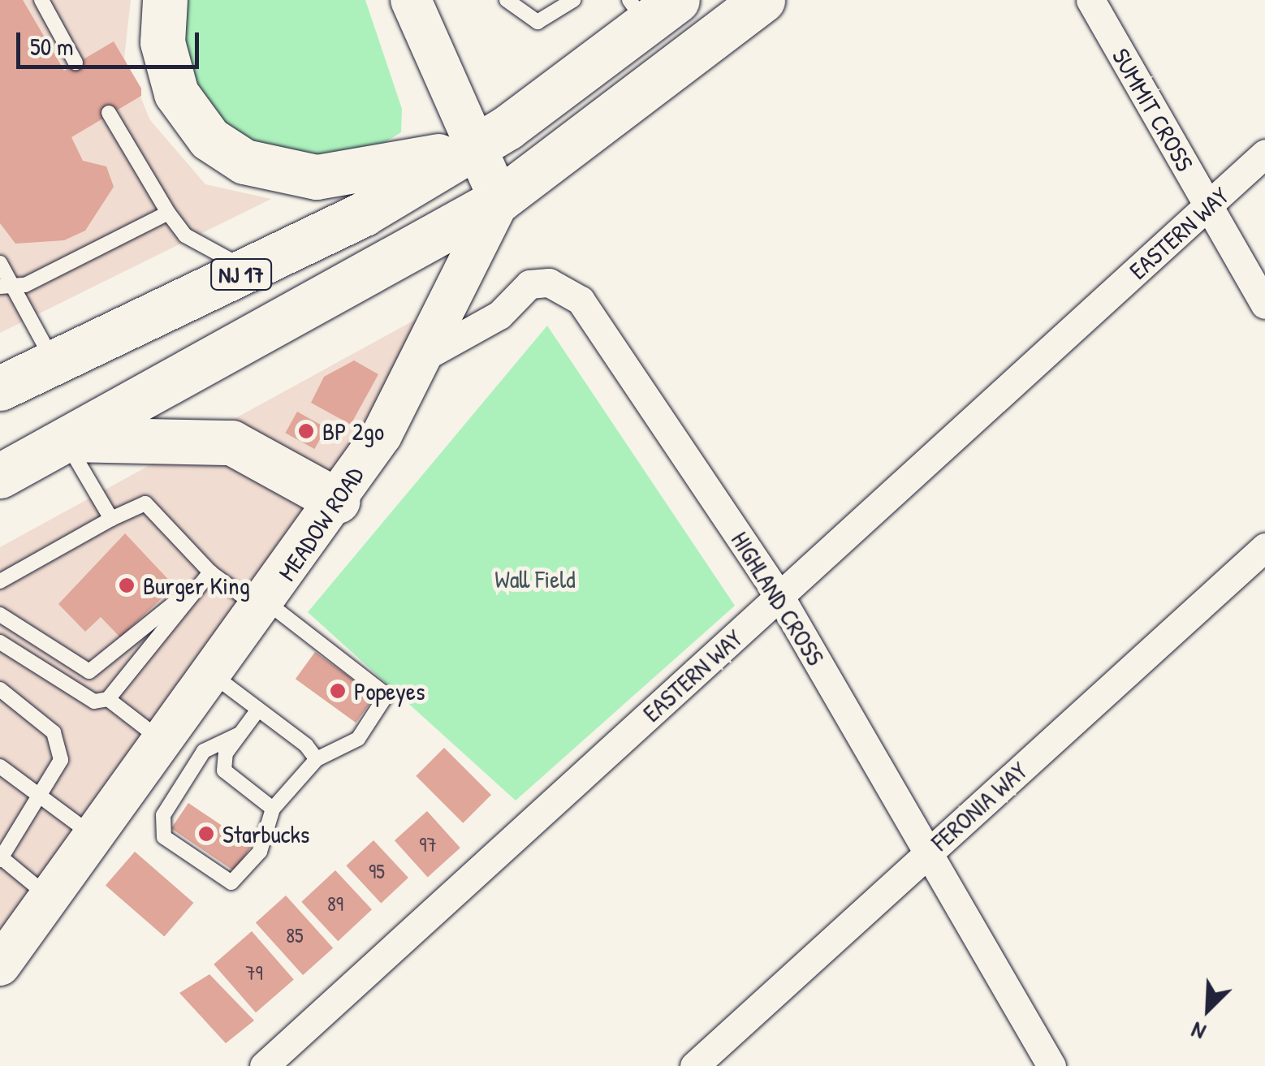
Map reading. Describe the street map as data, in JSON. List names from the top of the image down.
{
  "streets": {
    "highway": ["NJ 17"],
    "main road": ["MEADOW ROAD"],
    "street": [
      "SUMMIT CROSS",
      "EASTERN WAY",
      "HIGHLAND CROSS",
      "FERONIA WAY"
    ]
  },
  "crossings": [
    ["SUMMIT CROSS", "EASTERN WAY"],
    ["EASTERN WAY", "HIGHLAND CROSS"],
    ["NJ 17", "MEADOW ROAD"],
    ["MEADOW ROAD", "HIGHLAND CROSS"],
    ["HIGHLAND CROSS", "FERONIA WAY"]
  ],
  "parks": ["Wall Field"],
  "places": [
    "BP 2go",
    "Burger King",
    "Popeyes",
    "Starbucks"
  ],
  "house_numbers": [
    "97",
    "95",
    "89",
    "85",
    "79"
  ],
  "scale_bar": "50 m",
  "north": "bottom left"
}
